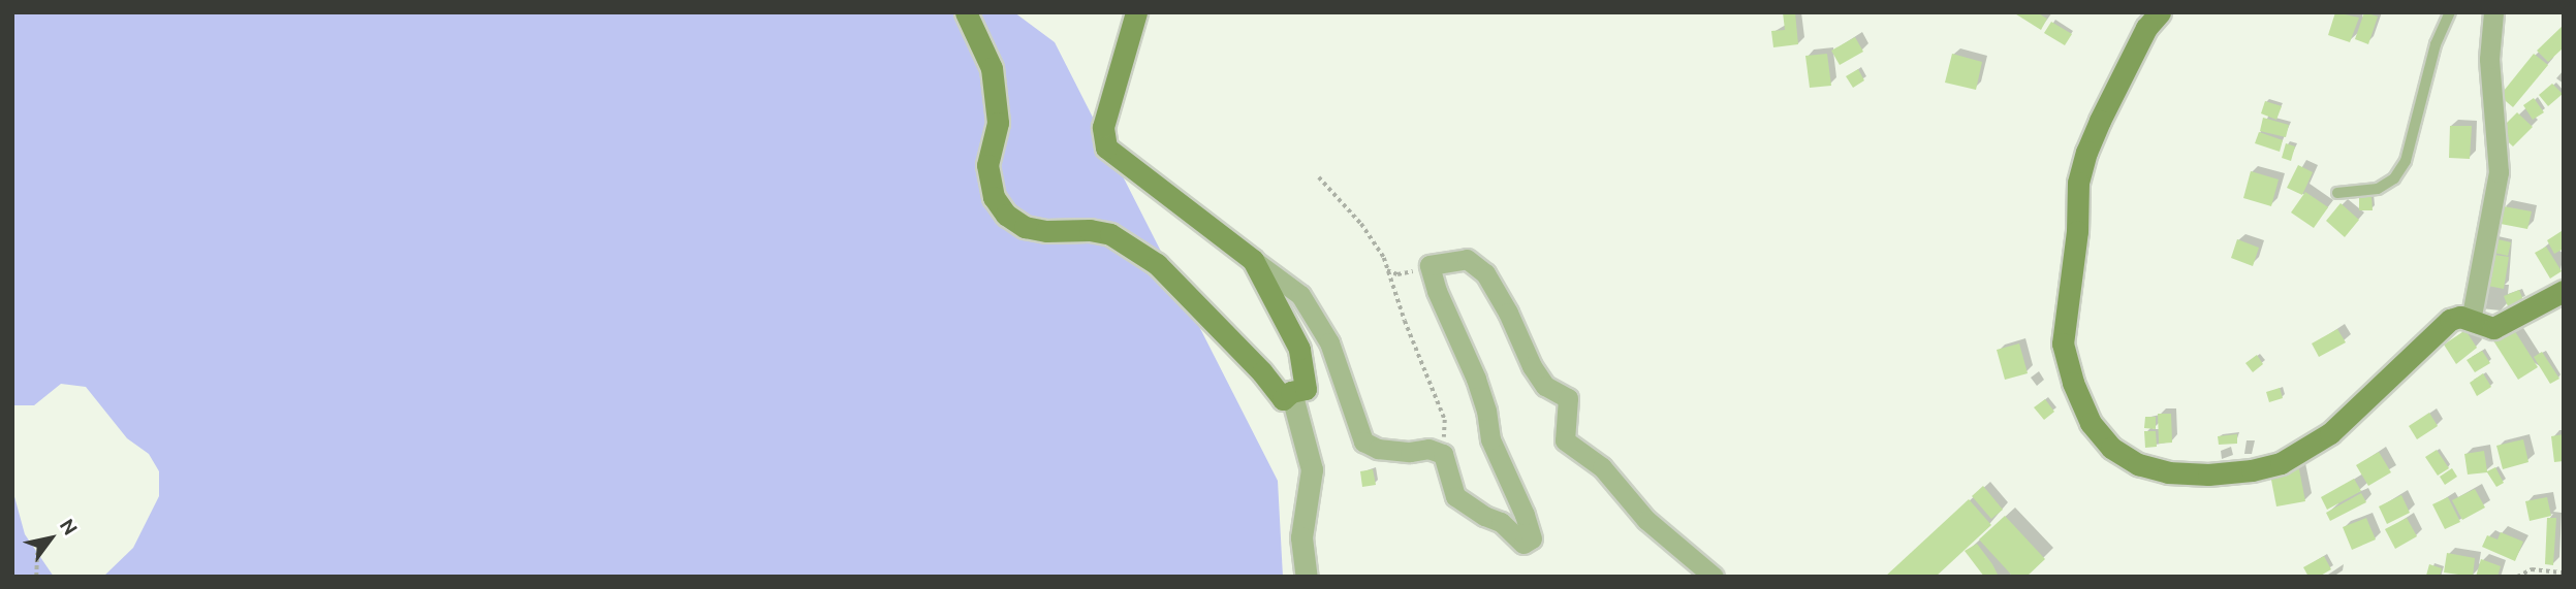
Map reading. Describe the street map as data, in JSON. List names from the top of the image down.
{
  "north": "top right"
}
